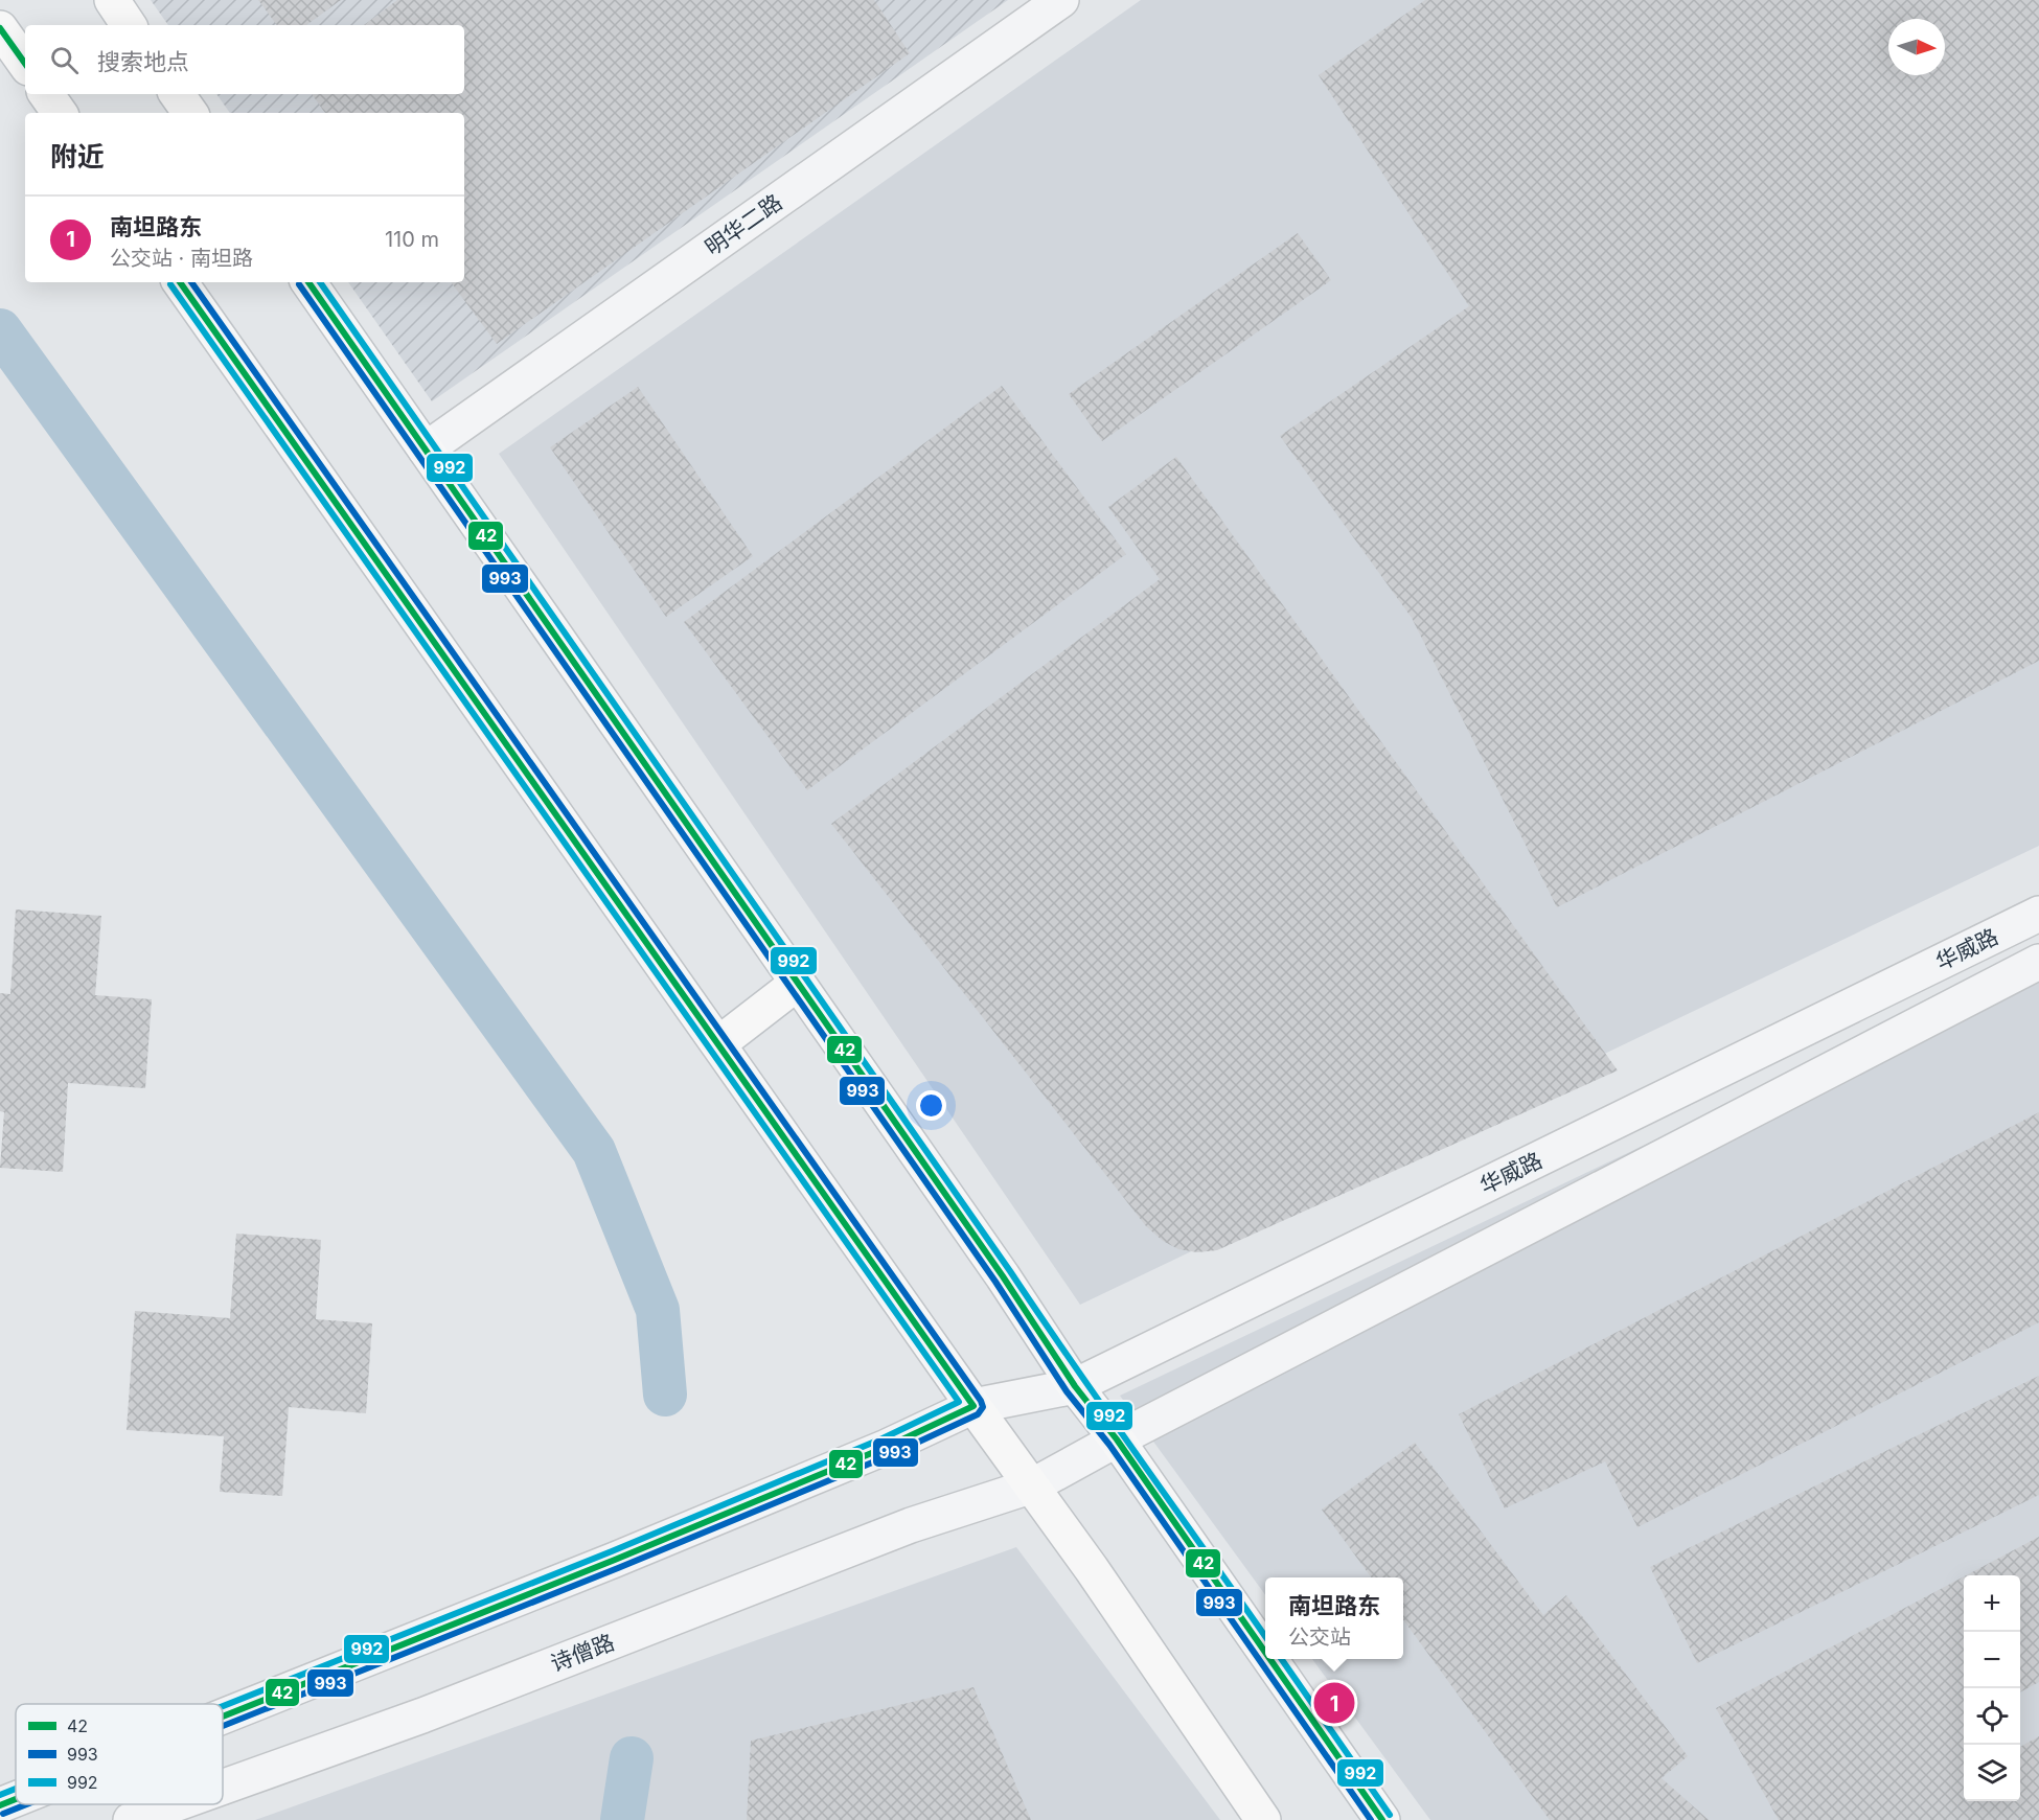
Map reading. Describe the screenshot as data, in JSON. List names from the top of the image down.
{
  "streets": {
    "street": ["明华二路", "华威路", "诗僧路"]
  },
  "lines": ["transit line 42", "transit line 993", "transit line 992"],
  "legend": ["42", "993", "992"],
  "north": "right",
  "page": {
    "search": "搜索地点",
    "heading": "附近",
    "list": [
      {
        "mark": "1",
        "name": "南坦路东",
        "note": "公交站 · 南坦路",
        "value": "110 m"
      }
    ],
    "map_buttons": ["+", "−"],
    "popup": ["南坦路东", "公交站"],
    "pins": "1"
  }
}
